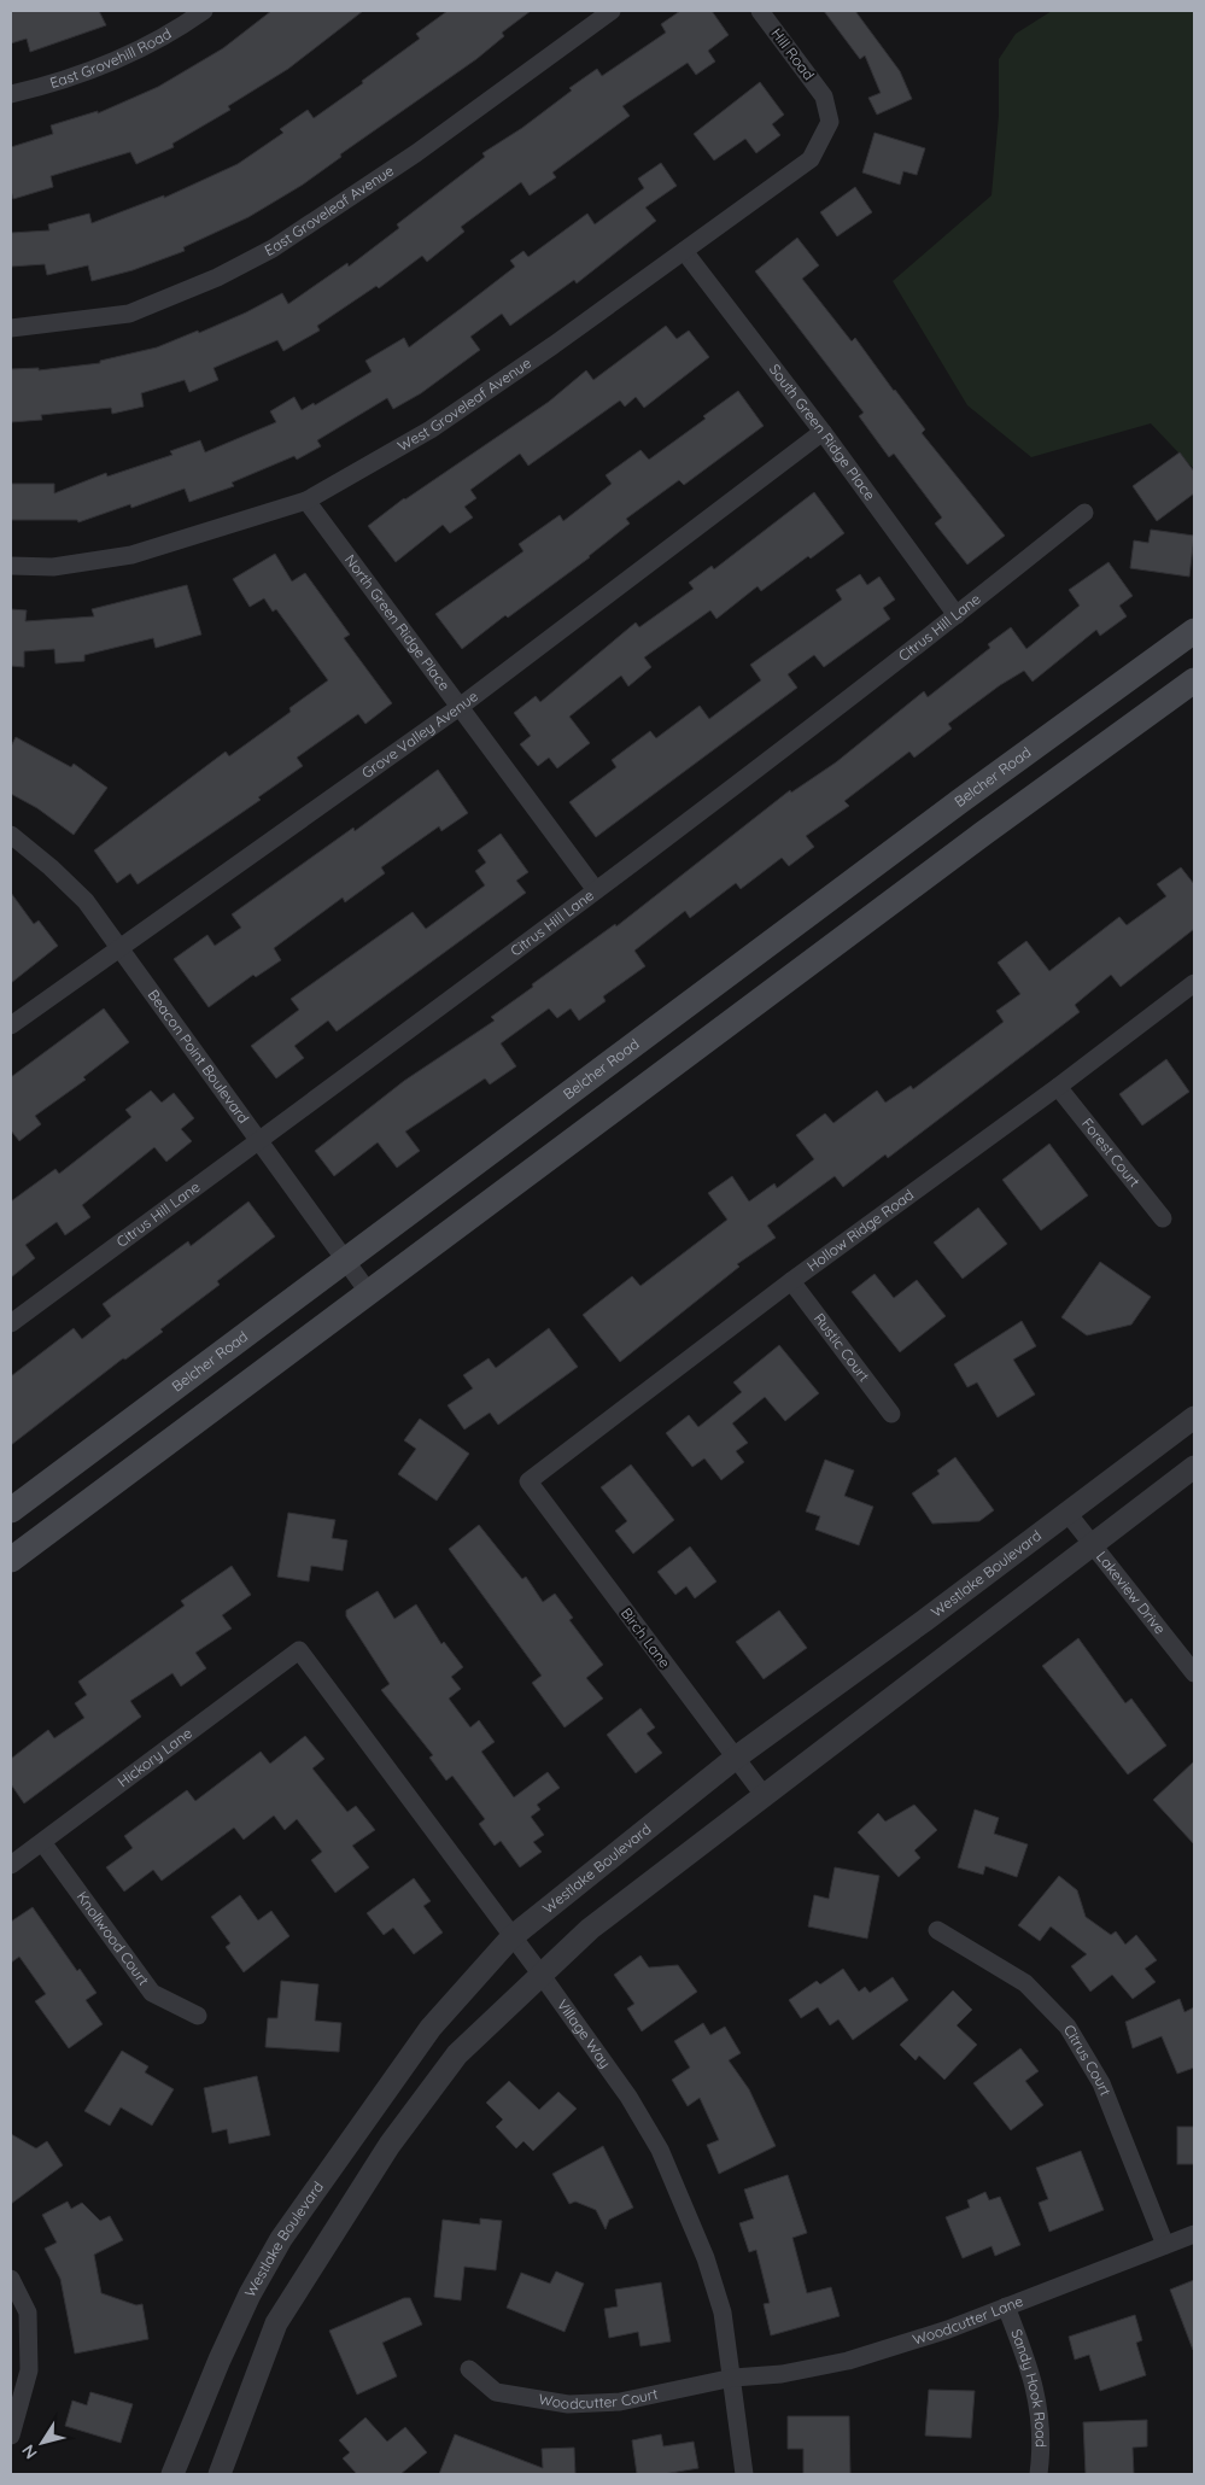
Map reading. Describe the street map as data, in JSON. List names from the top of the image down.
{
  "streets": {
    "main road": ["Belcher Road"],
    "street": [
      "Hill Road",
      "East Grovehill Road",
      "East Groveleaf Avenue",
      "West Groveleaf Avenue",
      "South Green Ridge Place",
      "North Green Ridge Place",
      "Citrus Hill Lane",
      "Grove Valley Avenue",
      "Beacon Point Boulevard",
      "Forest Court",
      "Hollow Ridge Road",
      "Rustic Court",
      "Westlake Boulevard",
      "Lakeview Drive",
      "Birch Lane",
      "Hickory Lane",
      "Knollwood Court",
      "Village Way",
      "Citrus Court",
      "Woodcutter Lane",
      "Sandy Hook Road",
      "Woodcutter Court"
    ]
  },
  "crossings": [
    ["Hill Road", "West Groveleaf Avenue"],
    ["West Groveleaf Avenue", "South Green Ridge Place"],
    ["West Groveleaf Avenue", "North Green Ridge Place"],
    ["South Green Ridge Place", "Citrus Hill Lane"],
    ["South Green Ridge Place", "Grove Valley Avenue"],
    ["North Green Ridge Place", "Citrus Hill Lane"],
    ["North Green Ridge Place", "Grove Valley Avenue"],
    ["Citrus Hill Lane", "Beacon Point Boulevard"],
    ["Grove Valley Avenue", "Beacon Point Boulevard"],
    ["Belcher Road", "Beacon Point Boulevard"],
    ["Forest Court", "Hollow Ridge Road"],
    ["Hollow Ridge Road", "Rustic Court"],
    ["Hollow Ridge Road", "Birch Lane"],
    ["Westlake Boulevard", "Lakeview Drive"],
    ["Westlake Boulevard", "Birch Lane"],
    ["Westlake Boulevard", "Village Way"],
    ["Hickory Lane", "Knollwood Court"],
    ["Hickory Lane", "Village Way"],
    ["Village Way", "Woodcutter Lane"],
    ["Village Way", "Woodcutter Court"],
    ["Citrus Court", "Woodcutter Lane"],
    ["Woodcutter Lane", "Sandy Hook Road"],
    ["Woodcutter Lane", "Woodcutter Court"]
  ],
  "north": "bottom left"
}
